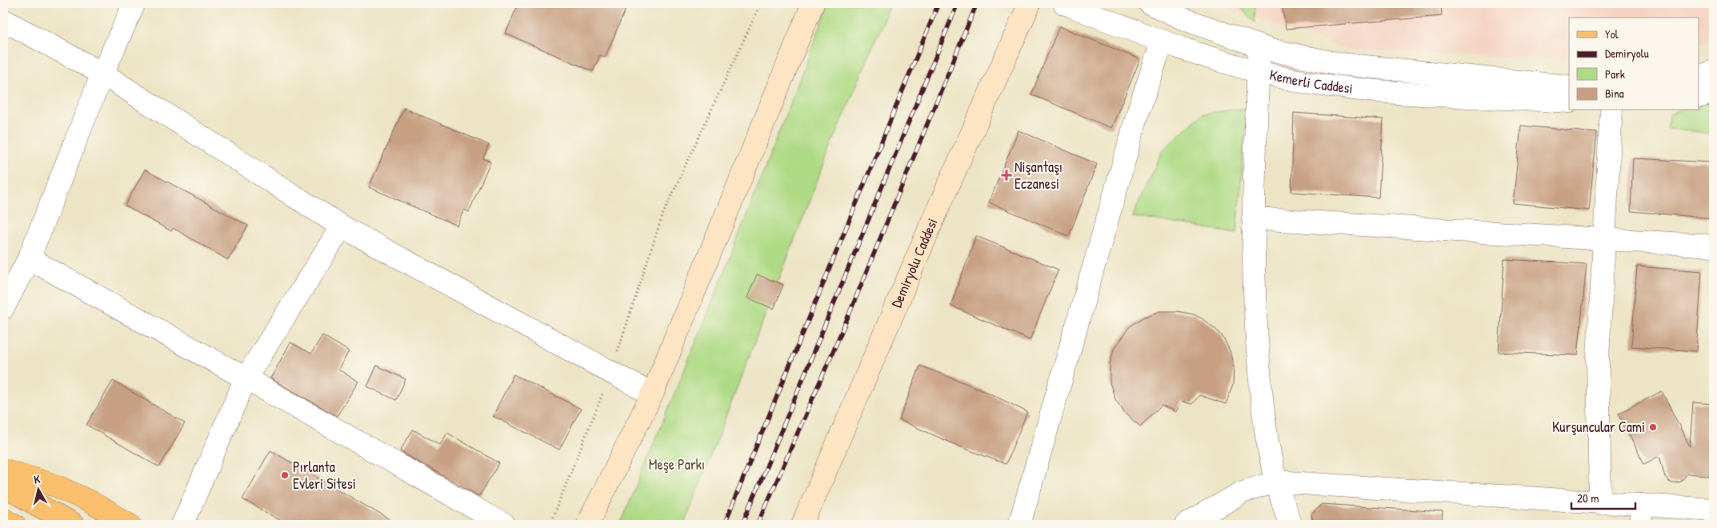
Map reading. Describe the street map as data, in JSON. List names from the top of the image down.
{
  "streets": {
    "main road": ["Demiryolu Caddesi"],
    "street": ["Kemerli Caddesi"]
  },
  "parks": ["Meşe Parkı"],
  "places": {
    "health": ["Nişantaşı Eczanesi"],
    "other": ["Kurşuncular Cami", "Pırlanta Evleri Sitesi"]
  },
  "legend": [
    "Yol",
    "Demiryolu",
    "Park",
    "Bina"
  ],
  "scale_bar": "20 m",
  "north": "top"
}
